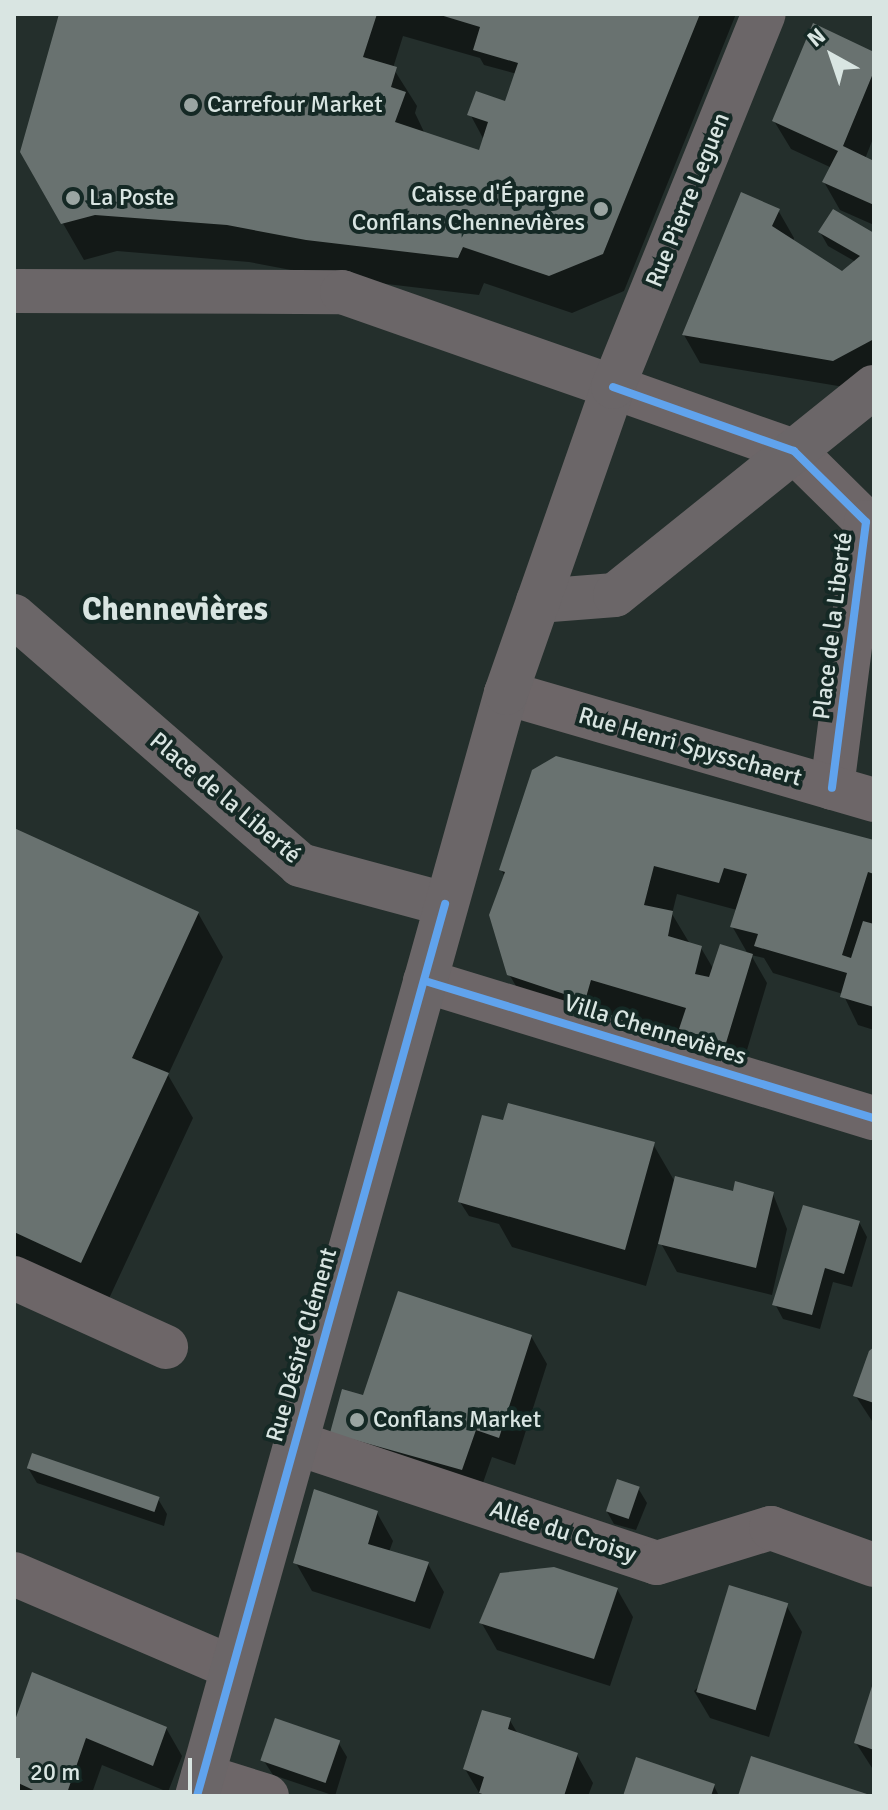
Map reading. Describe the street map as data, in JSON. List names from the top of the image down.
{
  "streets": {
    "main road": ["Rue Pierre Leguen", "Place de la Liberté", "Rue Désiré Clément"],
    "street": ["Rue Henri Spysschaert", "Villa Chennevières", "Allée du Croisy"]
  },
  "crossings": [
    ["Rue Pierre Leguen", "Place de la Liberté"],
    ["Place de la Liberté", "Rue Henri Spysschaert"],
    ["Place de la Liberté", "Rue Désiré Clément"],
    ["Villa Chennevières", "Rue Désiré Clément"],
    ["Rue Désiré Clément", "Allée du Croisy"]
  ],
  "districts": ["Chennevières"],
  "places": [
    "Carrefour Market",
    "La Poste",
    "Caisse d'Épargne Conflans Chennevières",
    "Conflans Market"
  ],
  "scale_bar": "20 m",
  "north": "top left"
}
